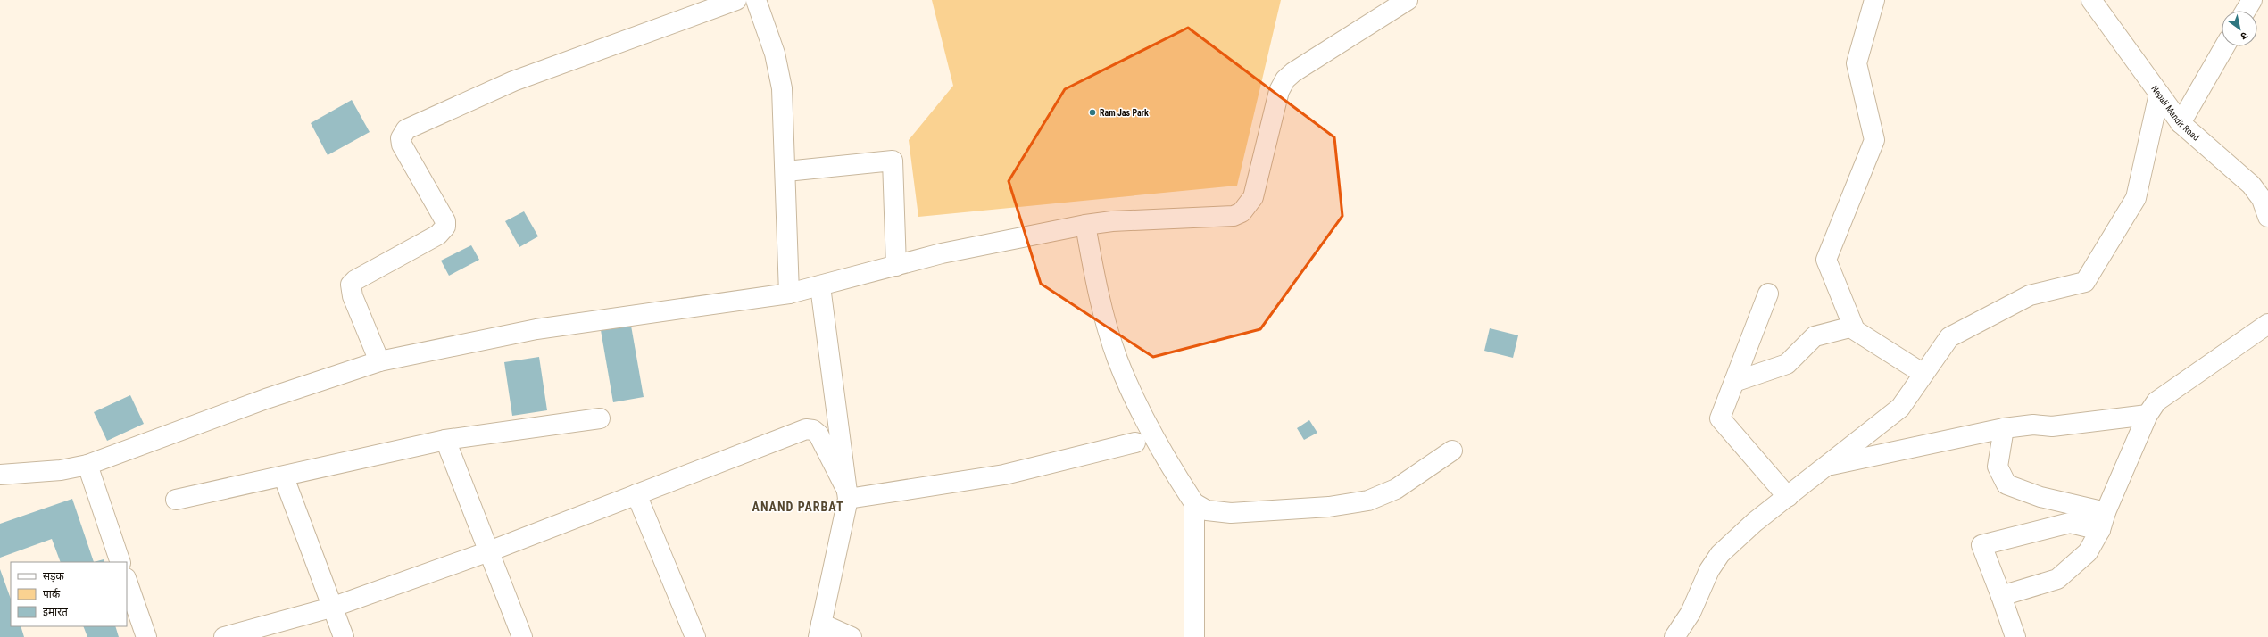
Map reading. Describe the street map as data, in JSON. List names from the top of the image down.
{
  "streets": {
    "street": ["Nepali Mandir Road"]
  },
  "districts": ["ANAND PARBAT"],
  "places": ["Ram Jas Park"],
  "legend": ["सड़क", "पार्क", "इमारत"],
  "north": "bottom right"
}
